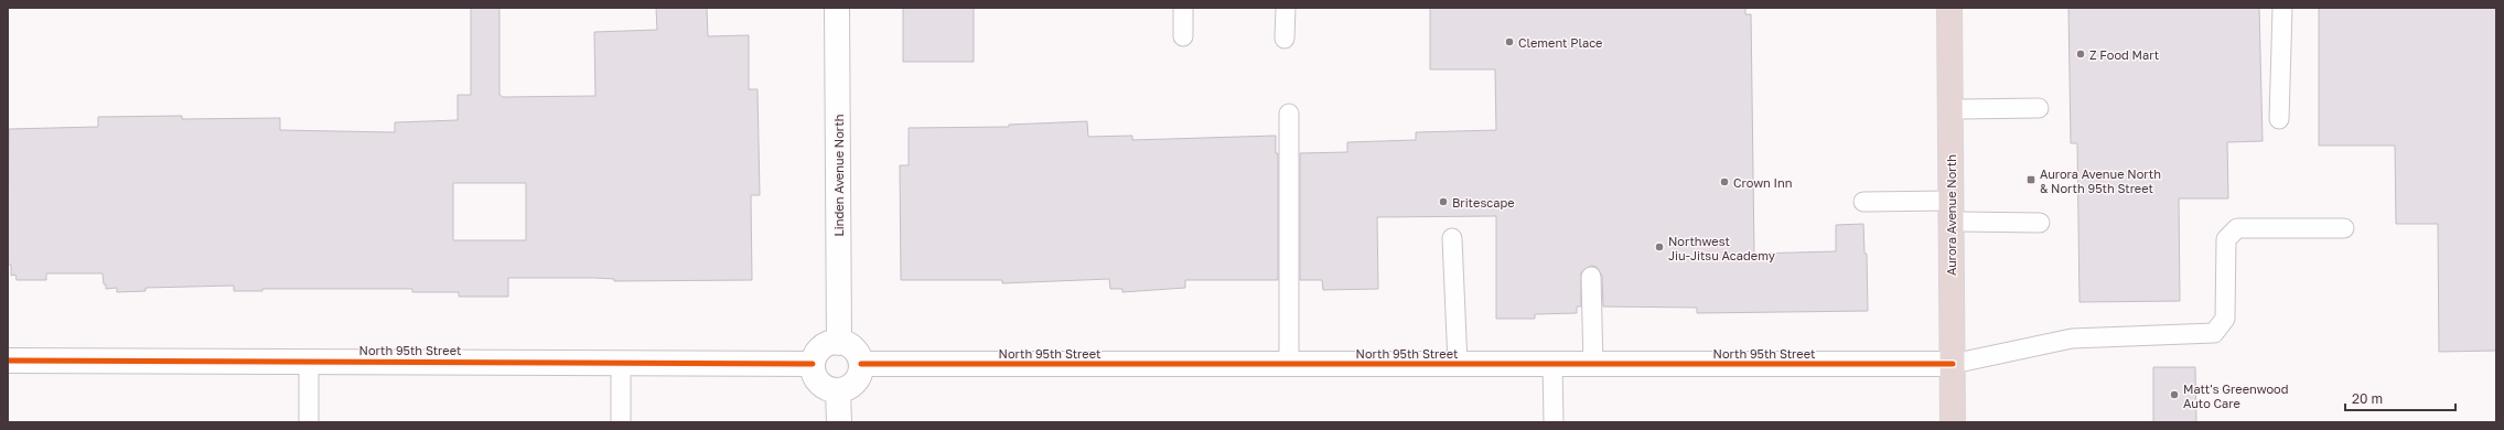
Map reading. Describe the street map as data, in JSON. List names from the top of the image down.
{
  "streets": {
    "highway": ["Aurora Avenue North"],
    "street": ["Linden Avenue North", "North 95th Street"]
  },
  "crossings": [
    ["Linden Avenue North", "North 95th Street"],
    ["Aurora Avenue North", "North 95th Street"]
  ],
  "places": {
    "other": [
      "Clement Place",
      "Z Food Mart",
      "Crown Inn",
      "Britescape",
      "Northwest Jiu-Jitsu Academy",
      "Matt's Greenwood Auto Care"
    ],
    "transit": ["Aurora Avenue North & North 95th Street"]
  },
  "scale_bar": "20 m"
}
